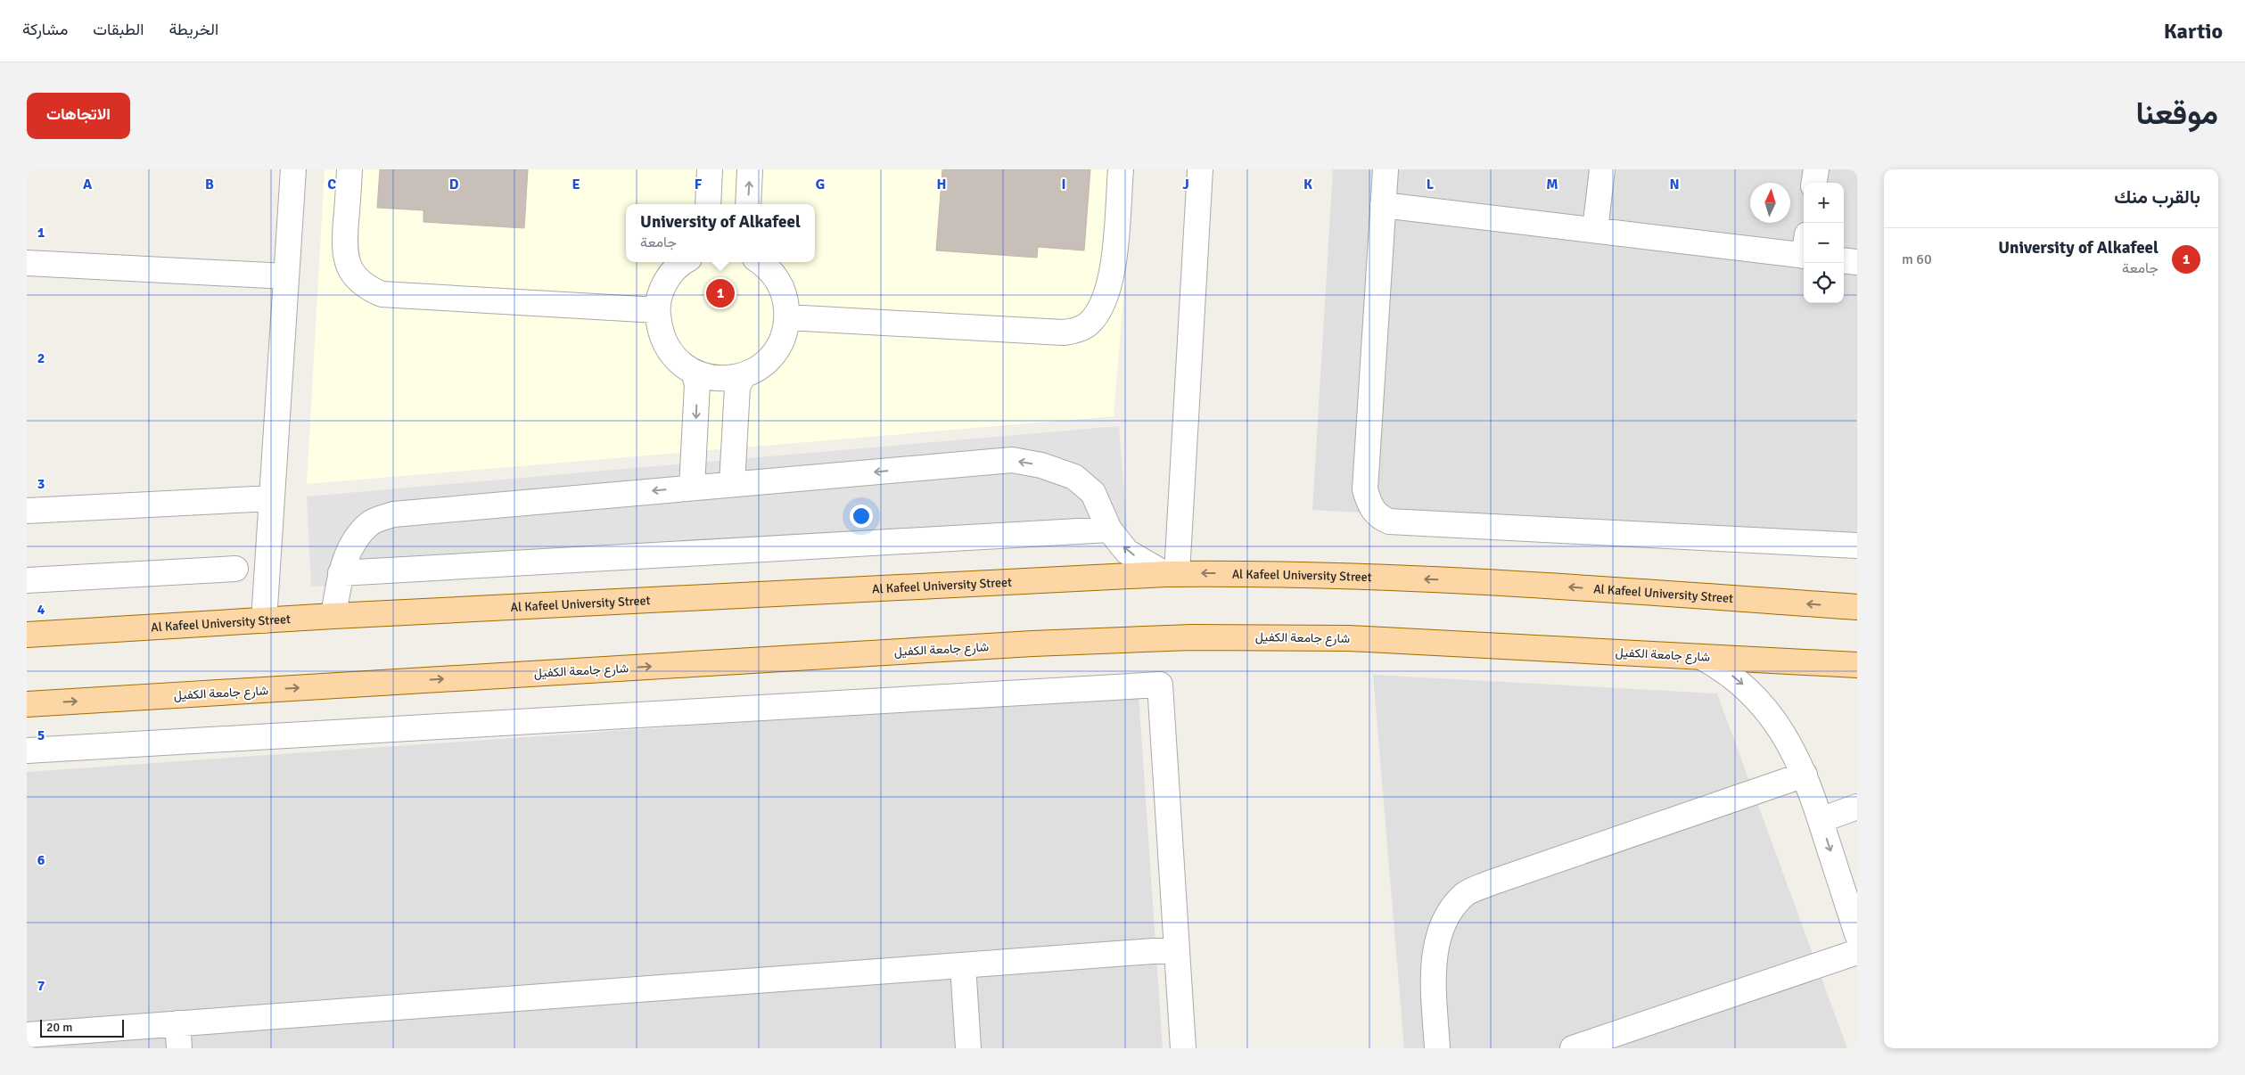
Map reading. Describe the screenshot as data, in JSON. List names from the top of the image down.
{
  "streets": {
    "main road": ["Al Kafeel University Street", "شارع جامعة الكفيل"]
  },
  "one_way": ["Al Kafeel University Street", "شارع جامعة الكفيل"],
  "scale_bar": "20 m",
  "north": "top",
  "page": {
    "header": "Kartio",
    "nav": ["الخريطة", "الطبقات", "مشاركة"],
    "title": "موقعنا",
    "buttons": "الاتجاهات",
    "heading": "بالقرب منك",
    "map_buttons": ["+", "−"],
    "popup": ["University of Alkafeel", "جامعة"],
    "list": [
      {
        "mark": "1",
        "name": "University of Alkafeel",
        "note": "جامعة",
        "value": "60 m"
      }
    ],
    "pins": "1",
    "scale": "20 m"
  },
  "grid": {
    "columns": [
      "A",
      "B",
      "C",
      "D",
      "E",
      "F",
      "G",
      "H",
      "I",
      "J",
      "K",
      "L",
      "M",
      "N"
    ],
    "rows": [
      "1",
      "2",
      "3",
      "4",
      "5",
      "6",
      "7"
    ]
  }
}
